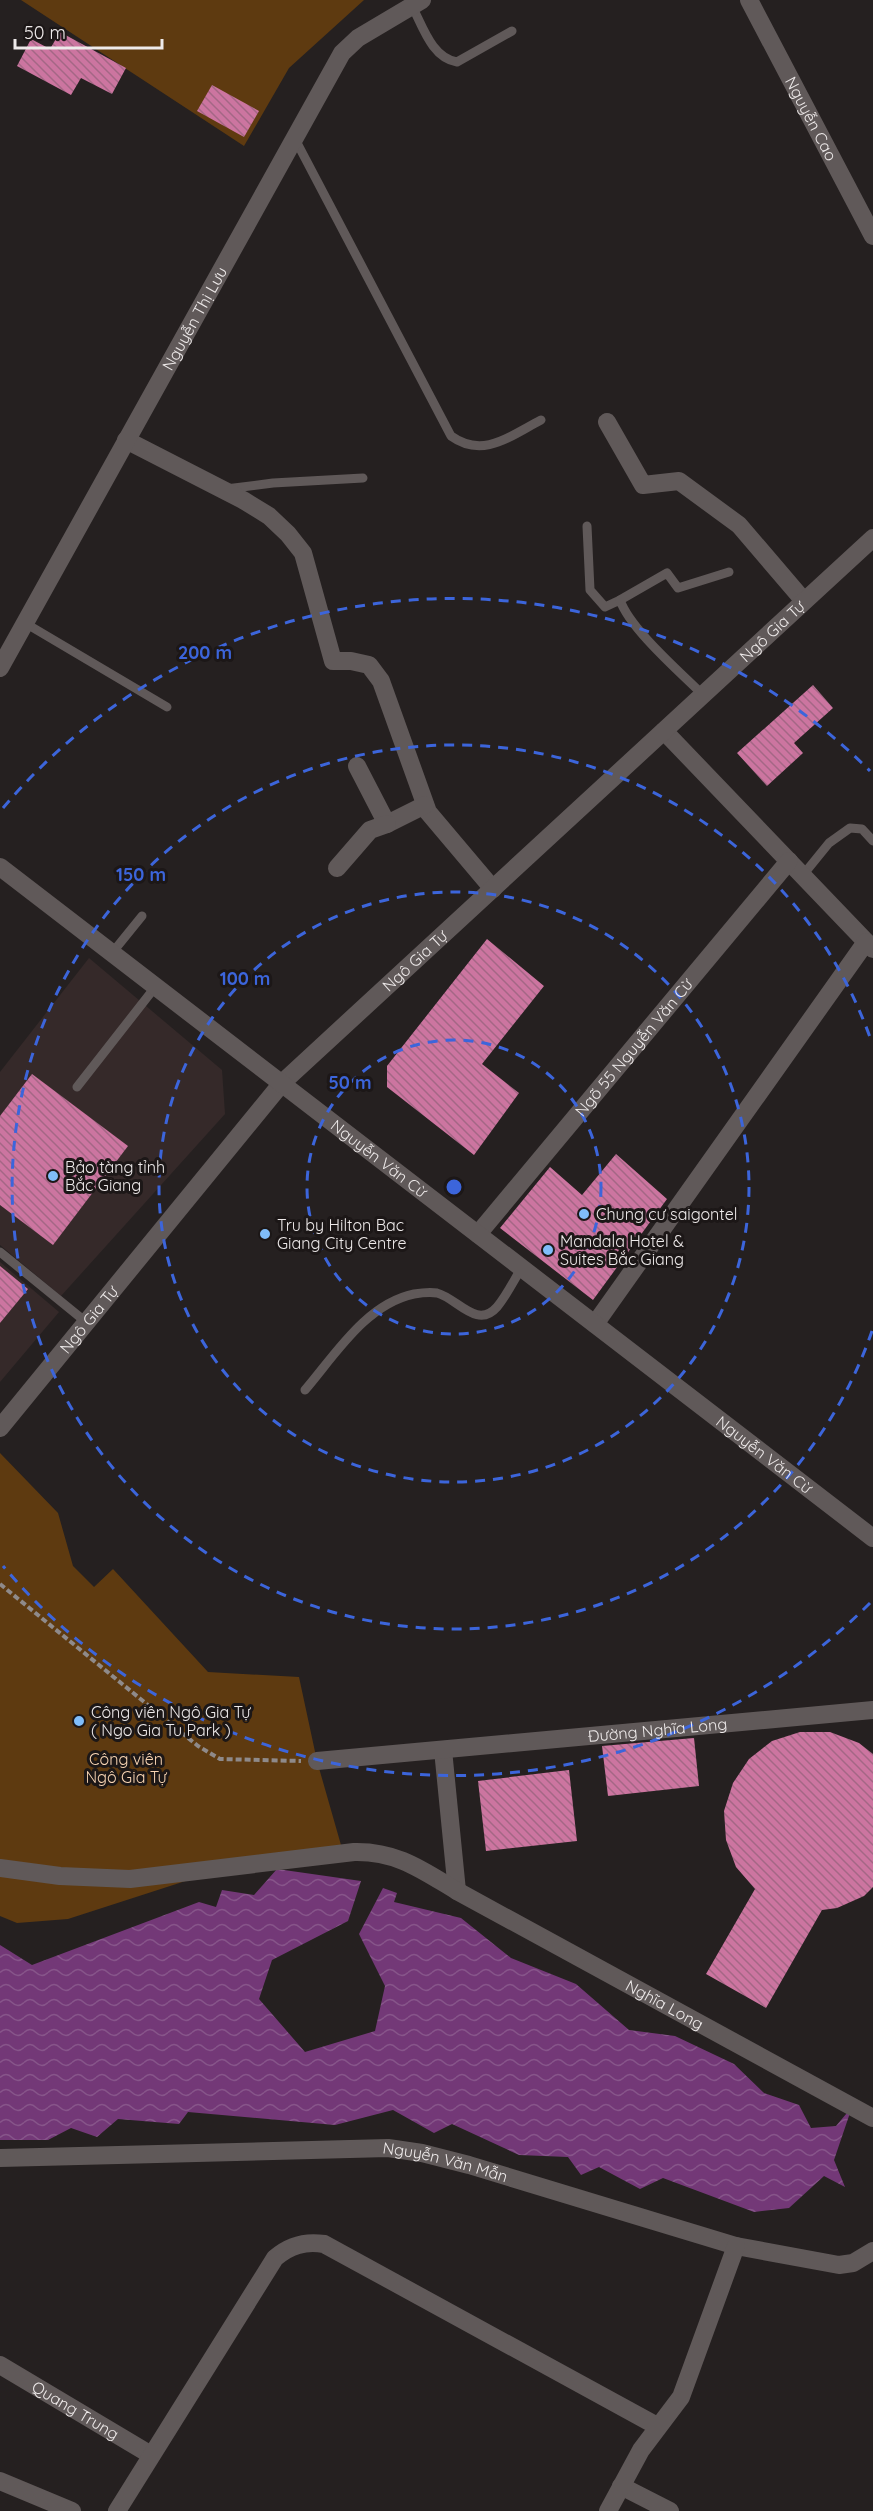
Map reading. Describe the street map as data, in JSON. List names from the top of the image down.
{
  "streets": {
    "street": [
      "Nguyễn Cao",
      "Nguyễn Thị Lưu",
      "Ngô Gia Tự",
      "Ngõ 55 Nguyễn Văn Cừ",
      "Nguyễn Văn Cừ",
      "Đường Nghĩa Long",
      "Nghĩa Long",
      "Nguyễn Văn Mẫn",
      "Quang Trung"
    ]
  },
  "crossings": [
    ["Ngô Gia Tự", "Nguyễn Văn Cừ"],
    ["Ngõ 55 Nguyễn Văn Cừ", "Nguyễn Văn Cừ"]
  ],
  "parks": ["Công viên Ngô Gia Tự"],
  "places": [
    "Bảo tàng tỉnh Bắc Giang",
    "Chung cư saigontel",
    "Tru by Hilton Bac Giang City Centre",
    "Mandala Hotel & Suites Bắc Giang",
    "Công viên Ngô Gia Tự ( Ngo Gia Tu Park )"
  ],
  "scale_bar": "50 m",
  "rings": [
    "200 m",
    "150 m",
    "100 m",
    "50 m"
  ]
}
